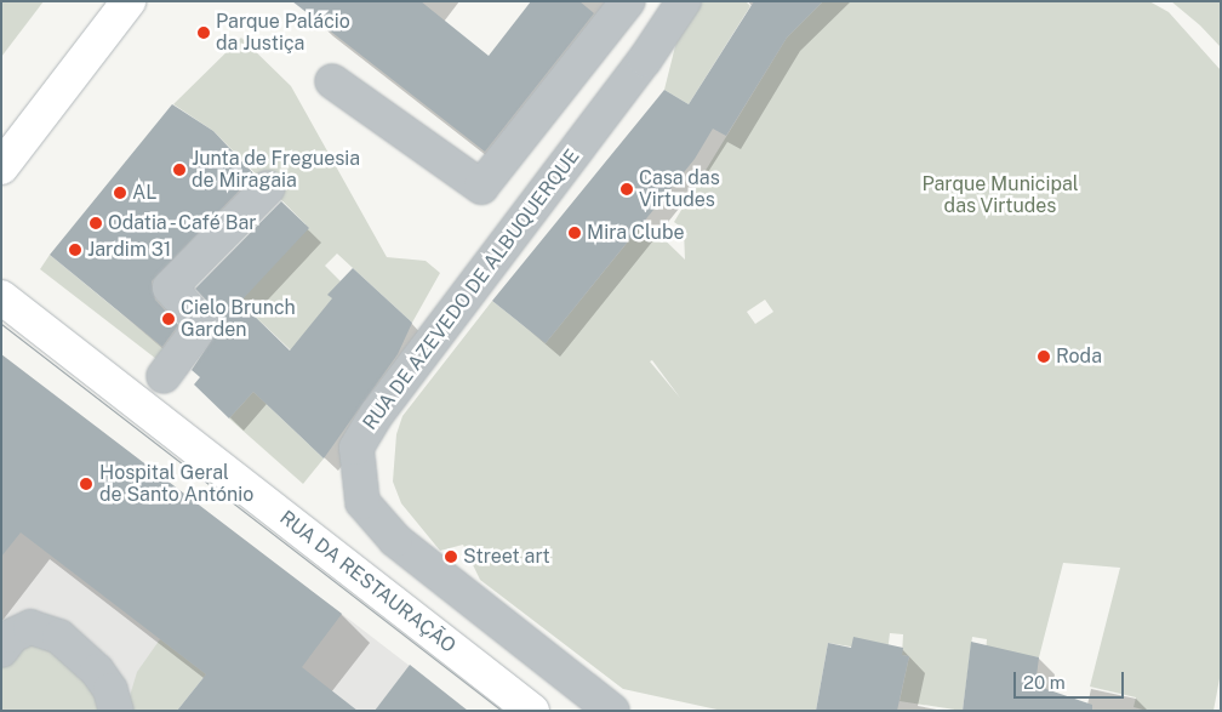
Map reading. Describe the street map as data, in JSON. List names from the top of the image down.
{
  "streets": {
    "main road": ["RUA DA RESTAURAÇÃO"],
    "street": ["RUA DE AZEVEDO DE ALBUQUERQUE"]
  },
  "parks": ["Parque Municipal das Virtudes"],
  "places": [
    "Parque Palácio da Justiça",
    "Junta de Freguesia de Miragaia",
    "Casa das Virtudes",
    "AL",
    "Odatia - Café Bar",
    "Mira Clube",
    "Jardim 31",
    "Cielo Brunch Garden",
    "Roda",
    "Hospital Geral de Santo António",
    "Street art"
  ],
  "scale_bar": "20 m"
}
